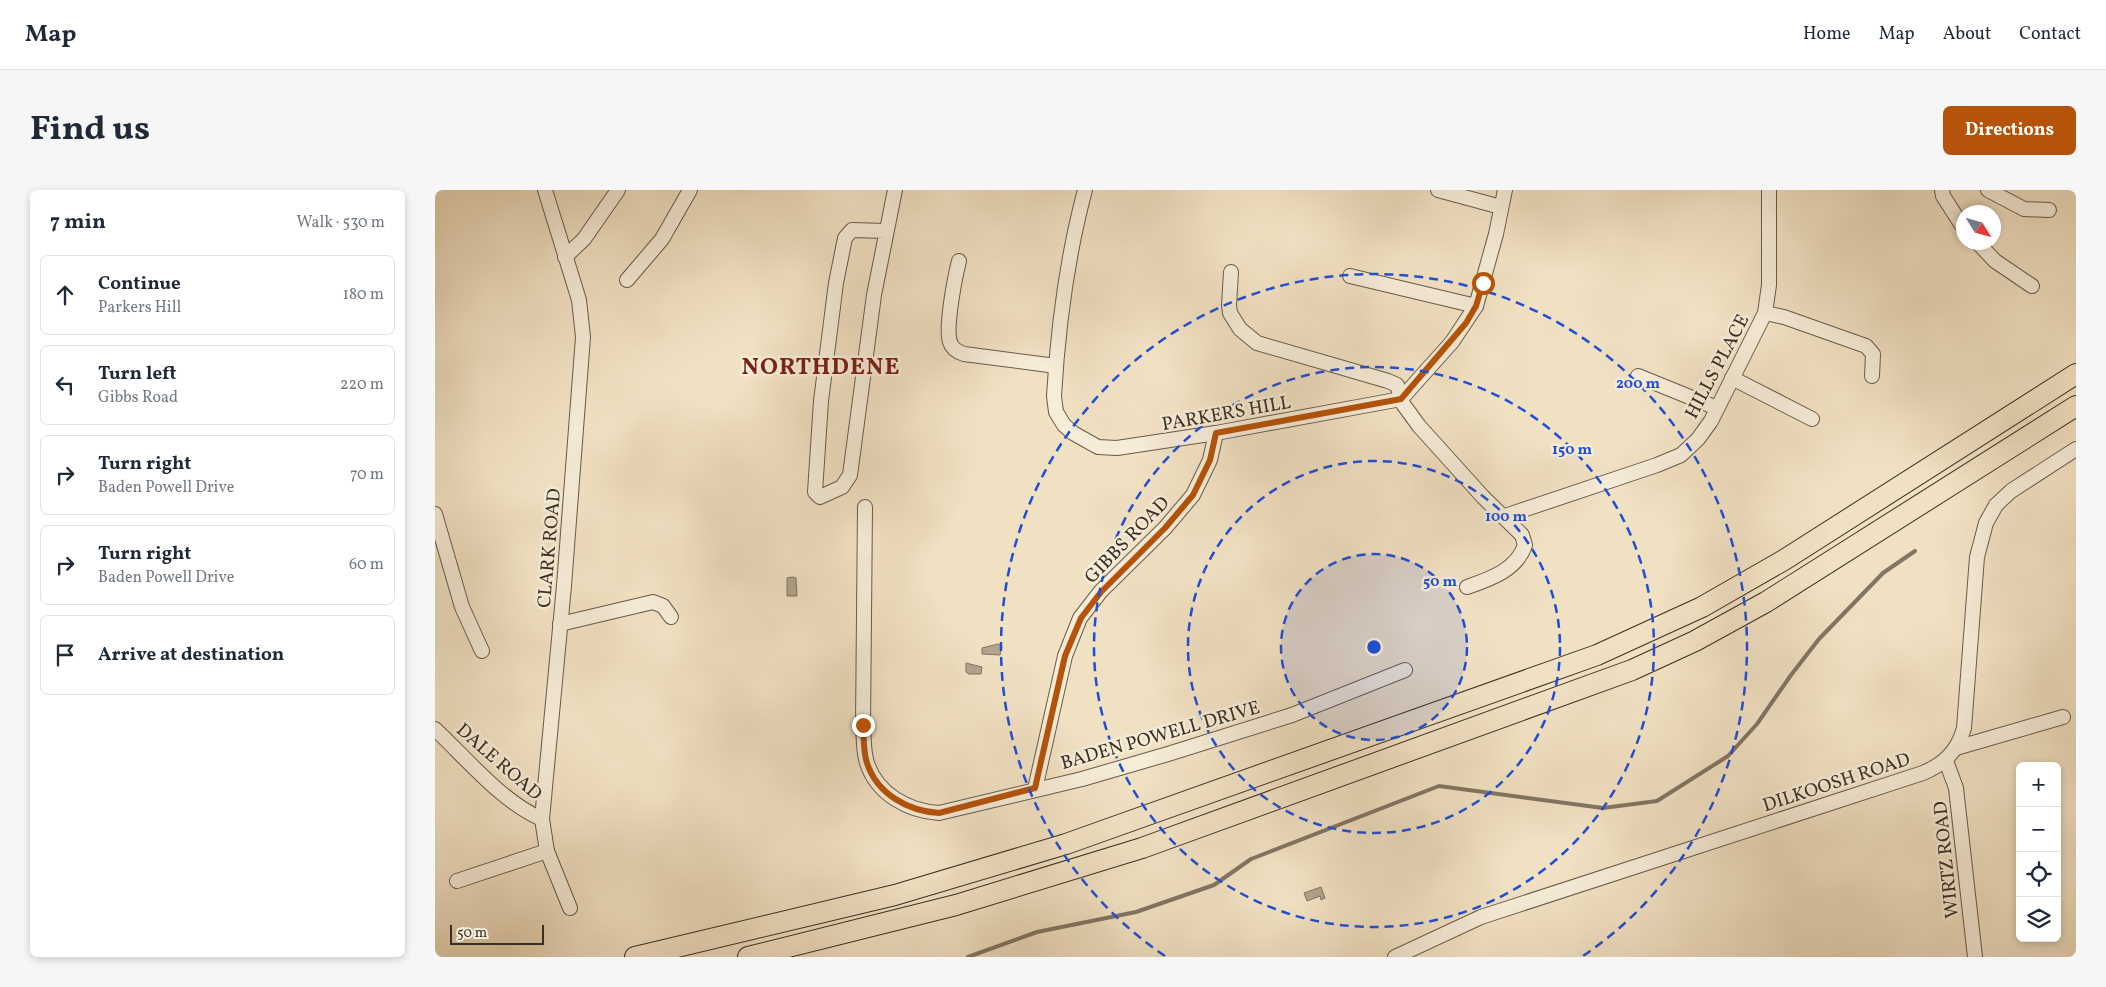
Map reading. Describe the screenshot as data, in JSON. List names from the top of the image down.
{
  "streets": {
    "street": [
      "HILLS PLACE",
      "PARKERS HILL",
      "GIBBS ROAD",
      "CLARK ROAD",
      "BADEN POWELL DRIVE",
      "DALE ROAD",
      "DILKOOSH ROAD",
      "WIRTZ ROAD"
    ]
  },
  "crossings": [
    ["PARKERS HILL", "GIBBS ROAD"],
    ["GIBBS ROAD", "BADEN POWELL DRIVE"],
    ["CLARK ROAD", "DALE ROAD"],
    ["DILKOOSH ROAD", "WIRTZ ROAD"]
  ],
  "districts": ["NORTHDENE"],
  "scale_bar": "50 m",
  "north": "bottom right",
  "page": {
    "header": "Map",
    "nav": [
      "Home",
      "Map",
      "About",
      "Contact"
    ],
    "title": "Find us",
    "buttons": "Directions",
    "heading": ["7 min", "Walk · 530 m"],
    "list": [
      ["Continue", "Parkers Hill", "180 m"],
      ["Turn left", "Gibbs Road", "220 m"],
      ["Turn right", "Baden Powell Drive", "70 m"],
      ["Turn right", "Baden Powell Drive", "60 m"],
      "Arrive at destination"
    ],
    "map_buttons": ["+", "−"],
    "scale": "50 m"
  },
  "rings": [
    "200 m",
    "150 m",
    "100 m",
    "50 m"
  ]
}
